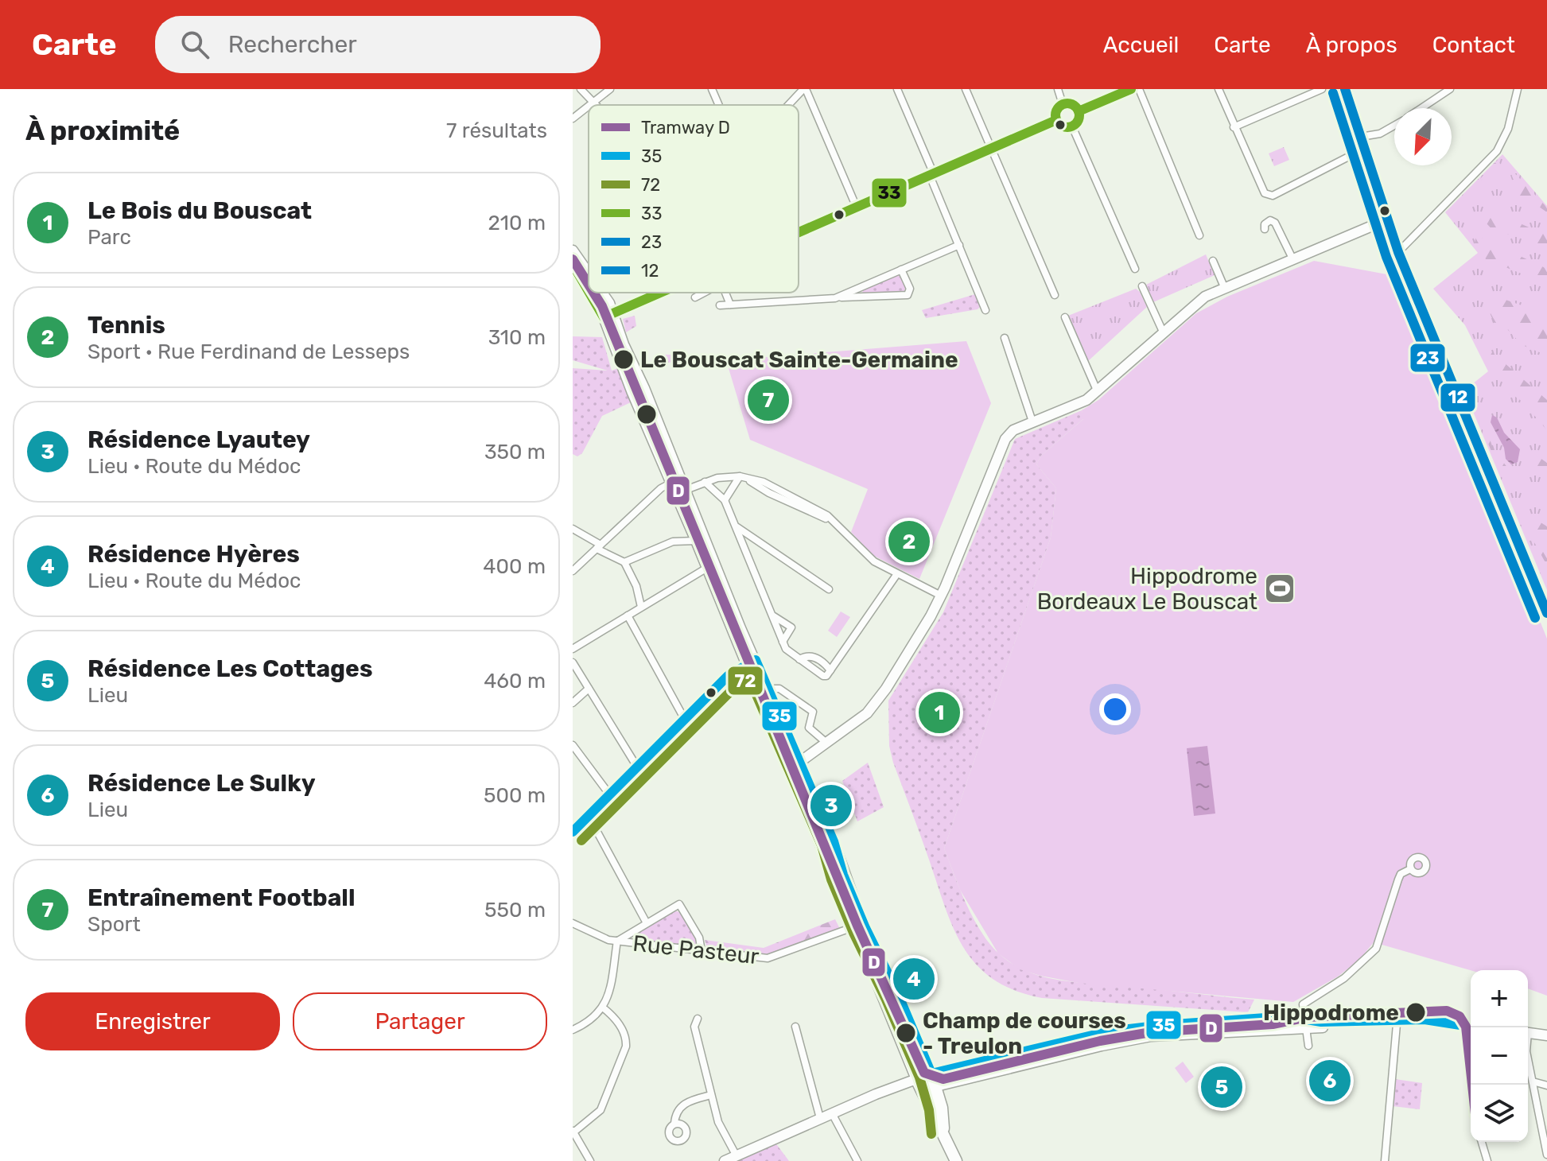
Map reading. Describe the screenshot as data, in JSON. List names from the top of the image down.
{
  "streets": {
    "street": ["Rue Pasteur"]
  },
  "places": {
    "other": ["Le Bouscat Sainte-Germaine", "Hippodrome", "Champ de courses - Treulon"],
    "sports": ["Hippodrome Bordeaux Le Bouscat"]
  },
  "lines": [
    "transit line 33",
    "transit line 12",
    "transit line 23",
    "tram line D",
    "transit line 35",
    "transit line 72"
  ],
  "legend": [
    "Tramway D",
    "35",
    "72",
    "33",
    "23",
    "12"
  ],
  "north": "bottom left",
  "page": {
    "header": "Carte",
    "search": "Rechercher",
    "nav": [
      "Accueil",
      "Carte",
      "À propos",
      "Contact"
    ],
    "heading": ["À proximité", "7 résultats"],
    "list": [
      {
        "mark": "1",
        "name": "Le Bois du Bouscat",
        "note": "Parc",
        "value": "210 m"
      },
      {
        "mark": "2",
        "name": "Tennis",
        "note": "Sport · Rue Ferdinand de Lesseps",
        "value": "310 m"
      },
      {
        "mark": "3",
        "name": "Résidence Lyautey",
        "note": "Lieu · Route du Médoc",
        "value": "350 m"
      },
      {
        "mark": "4",
        "name": "Résidence Hyères",
        "note": "Lieu · Route du Médoc",
        "value": "400 m"
      },
      {
        "mark": "5",
        "name": "Résidence Les Cottages",
        "note": "Lieu",
        "value": "460 m"
      },
      {
        "mark": "6",
        "name": "Résidence Le Sulky",
        "note": "Lieu",
        "value": "500 m"
      },
      {
        "mark": "7",
        "name": "Entraînement Football",
        "note": "Sport",
        "value": "550 m"
      }
    ],
    "pins": [
      "7",
      "2",
      "1",
      "3",
      "4",
      "6",
      "5"
    ],
    "map_buttons": ["+", "−"],
    "buttons": ["Enregistrer", "Partager"]
  }
}
